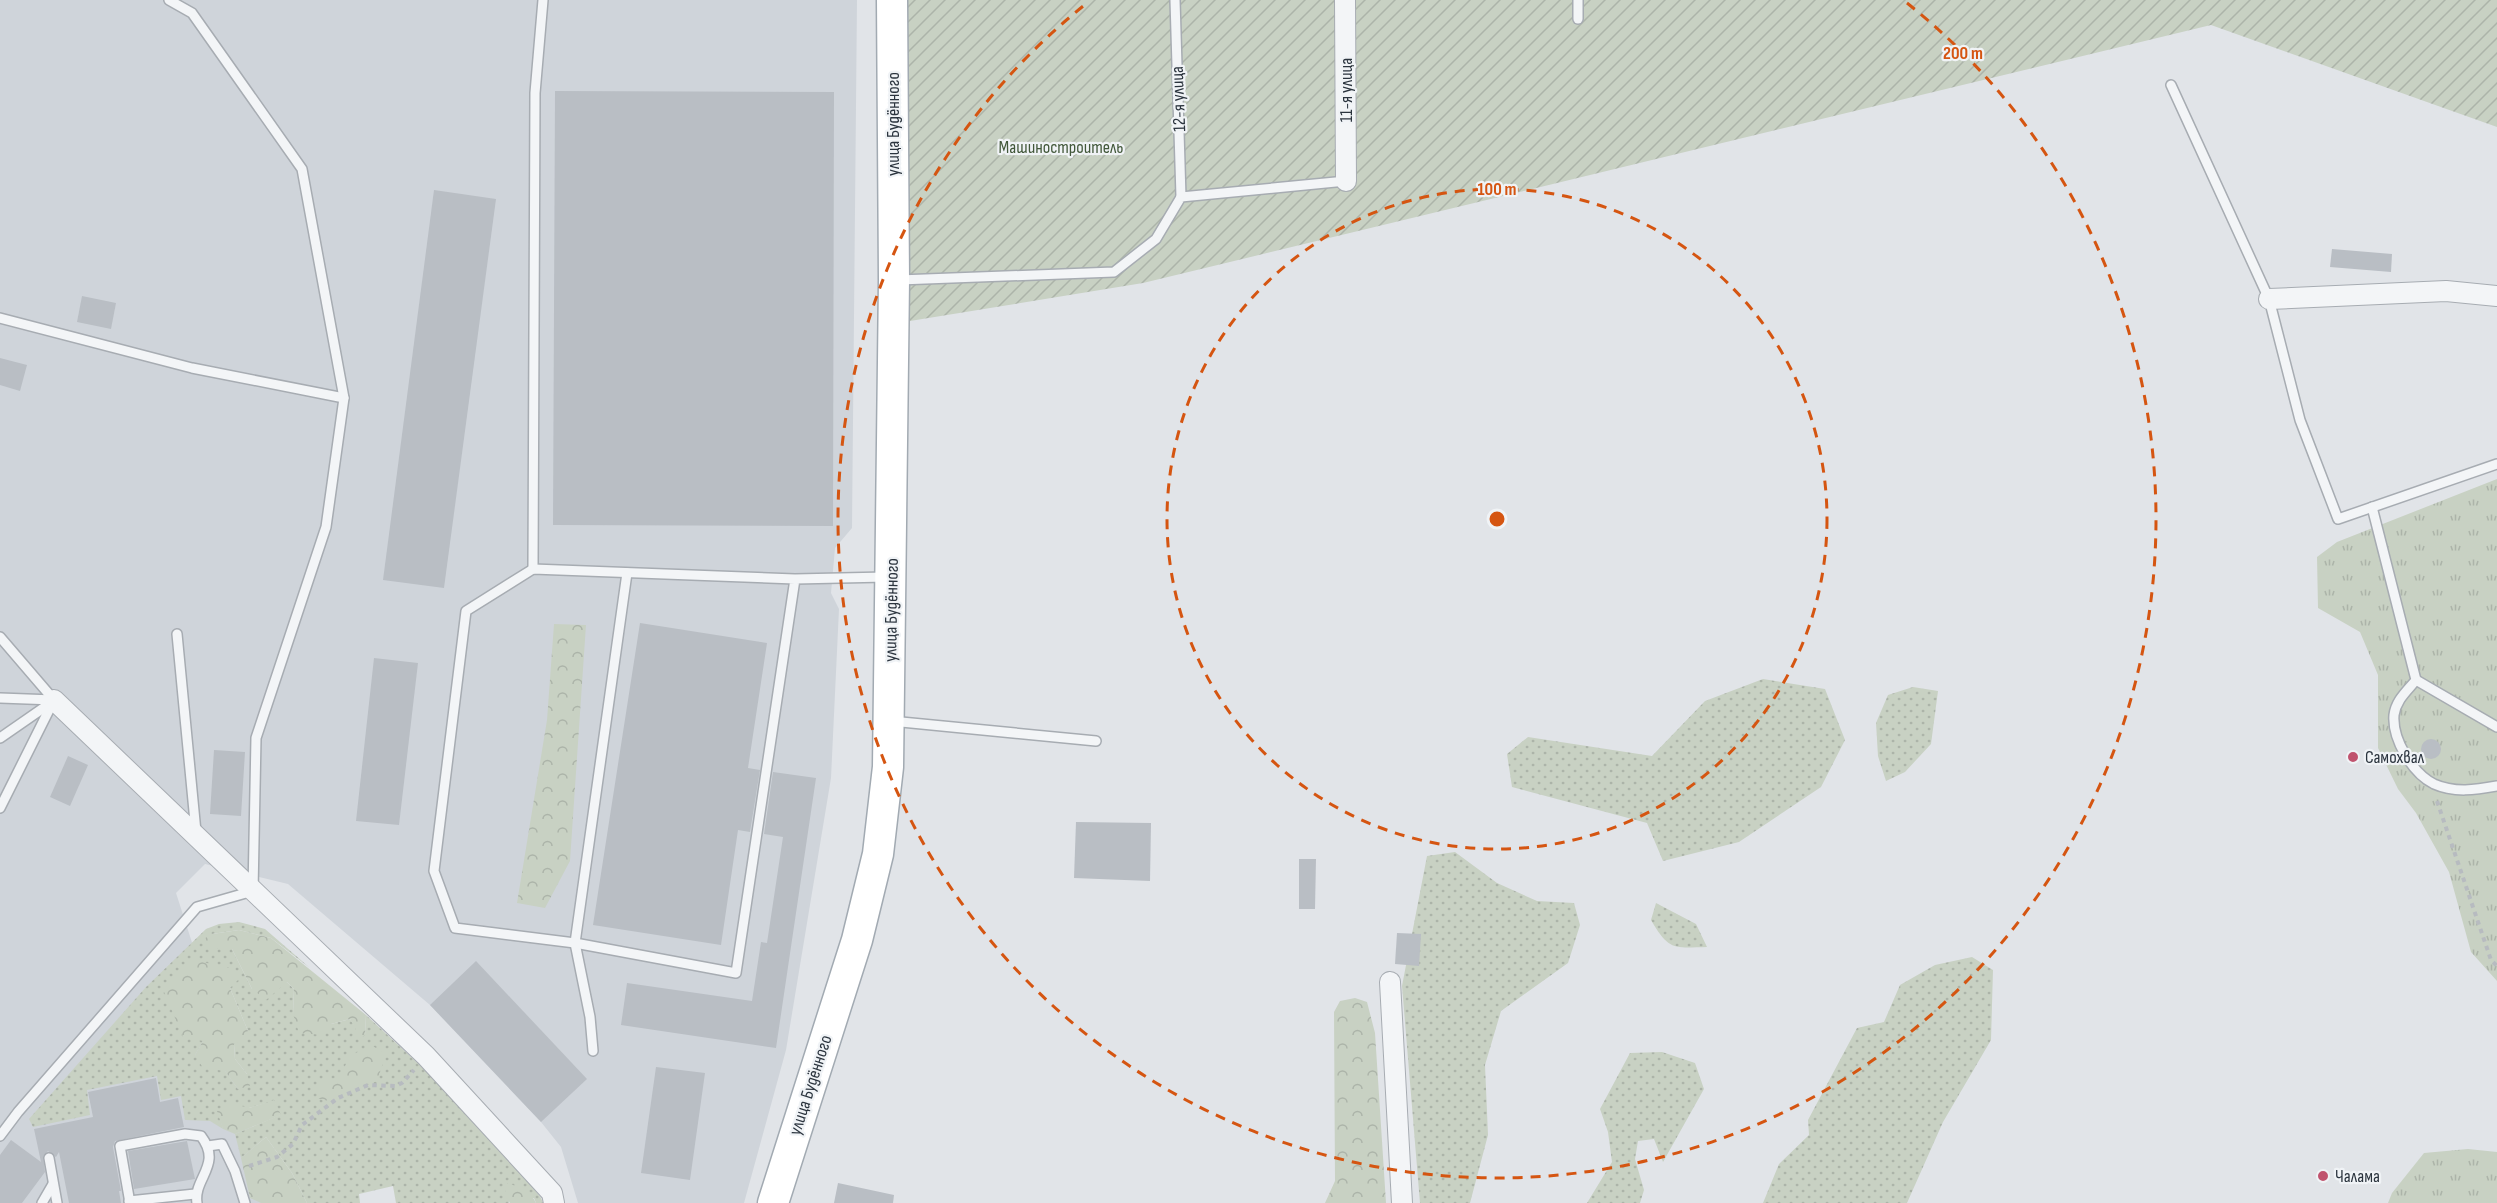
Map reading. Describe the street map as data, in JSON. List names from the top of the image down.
{
  "streets": {
    "main road": ["улица Будённого"],
    "street": ["11-я улица"],
    "lane": ["12-я улица"]
  },
  "parks": ["Машиностроитель"],
  "places": ["Самохвал", "Чалама"],
  "rings": ["200 m", "100 m"]
}
